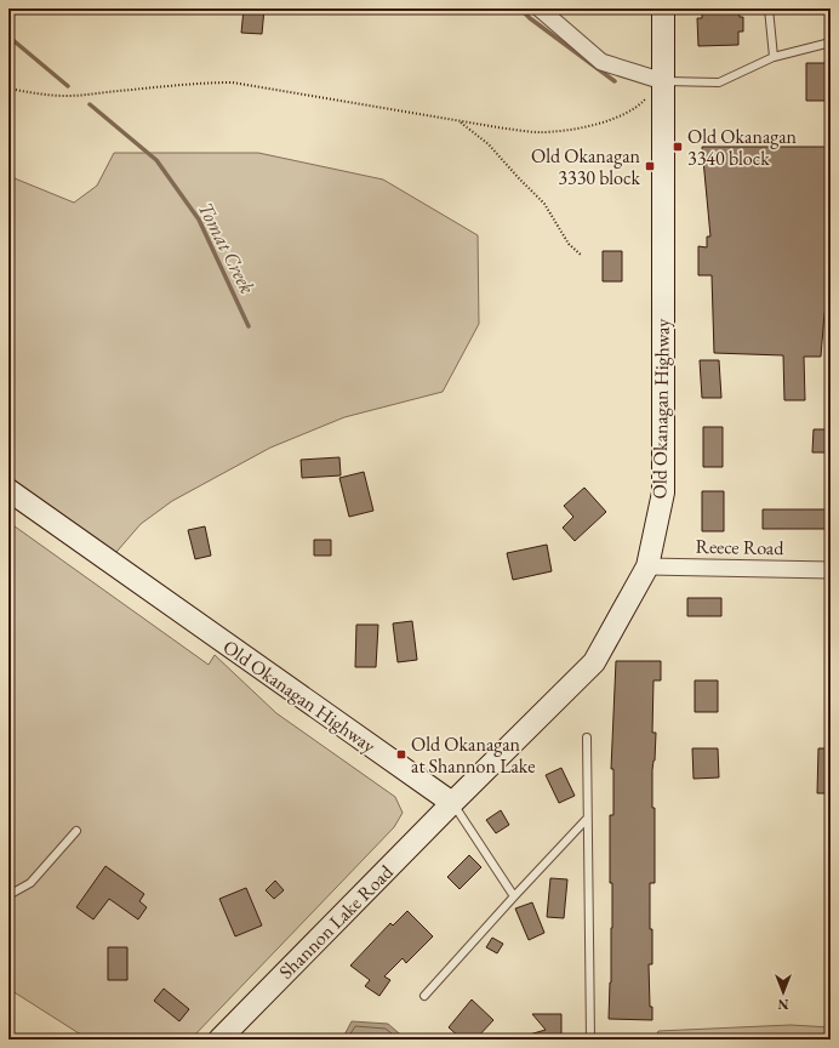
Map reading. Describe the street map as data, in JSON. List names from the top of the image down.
{
  "streets": {
    "main road": ["Old Okanagan Highway", "Shannon Lake Road"],
    "street": ["Reece Road"]
  },
  "crossings": [
    ["Old Okanagan Highway", "Reece Road"],
    ["Old Okanagan Highway", "Shannon Lake Road"]
  ],
  "water": ["Tomat Creek"],
  "places": {
    "transit": ["Old Okanagan 3340 block", "Old Okanagan 3330 block", "Old Okanagan at Shannon Lake"]
  },
  "north": "bottom"
}
